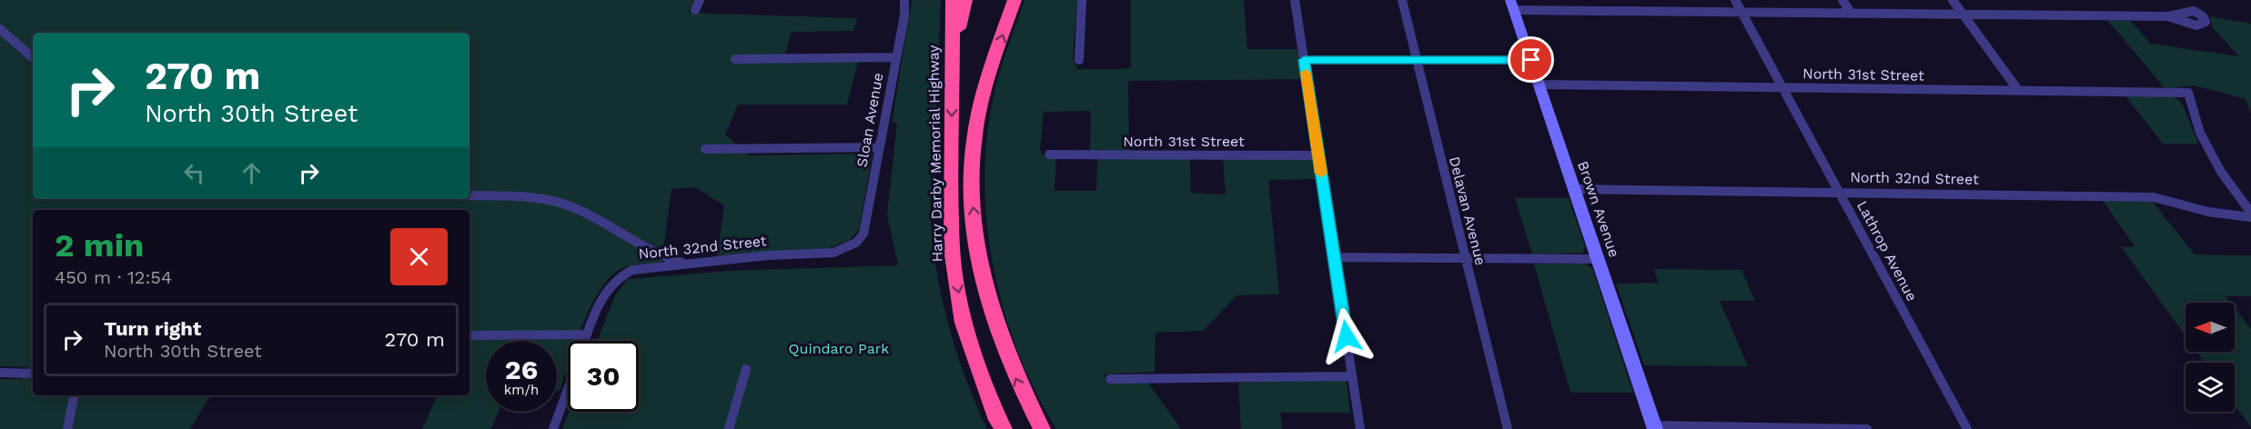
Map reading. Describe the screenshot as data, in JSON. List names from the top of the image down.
{
  "streets": {
    "highway": ["Harry Darby Memorial Highway"],
    "main road": ["Brown Avenue"],
    "street": [
      "North 31st Street",
      "Sloan Avenue",
      "North 32nd Street",
      "Delavan Avenue",
      "Lathrop Avenue"
    ]
  },
  "crossings": [
    ["North 31st Street", "Brown Avenue"],
    ["North 31st Street", "Lathrop Avenue"],
    ["Sloan Avenue", "North 32nd Street"],
    ["North 32nd Street", "Brown Avenue"],
    ["North 32nd Street", "Lathrop Avenue"]
  ],
  "parks": ["Quindaro Park"],
  "north": "left",
  "page": {
    "turn": ["270 m", "North 30th Street"],
    "heading": ["2 min", "450 m · 12:54"],
    "list": [
      {
        "name": "Turn right",
        "note": "North 30th Street",
        "value": "270 m"
      }
    ],
    "speed": "26 km/h",
    "limit": "30"
  }
}
